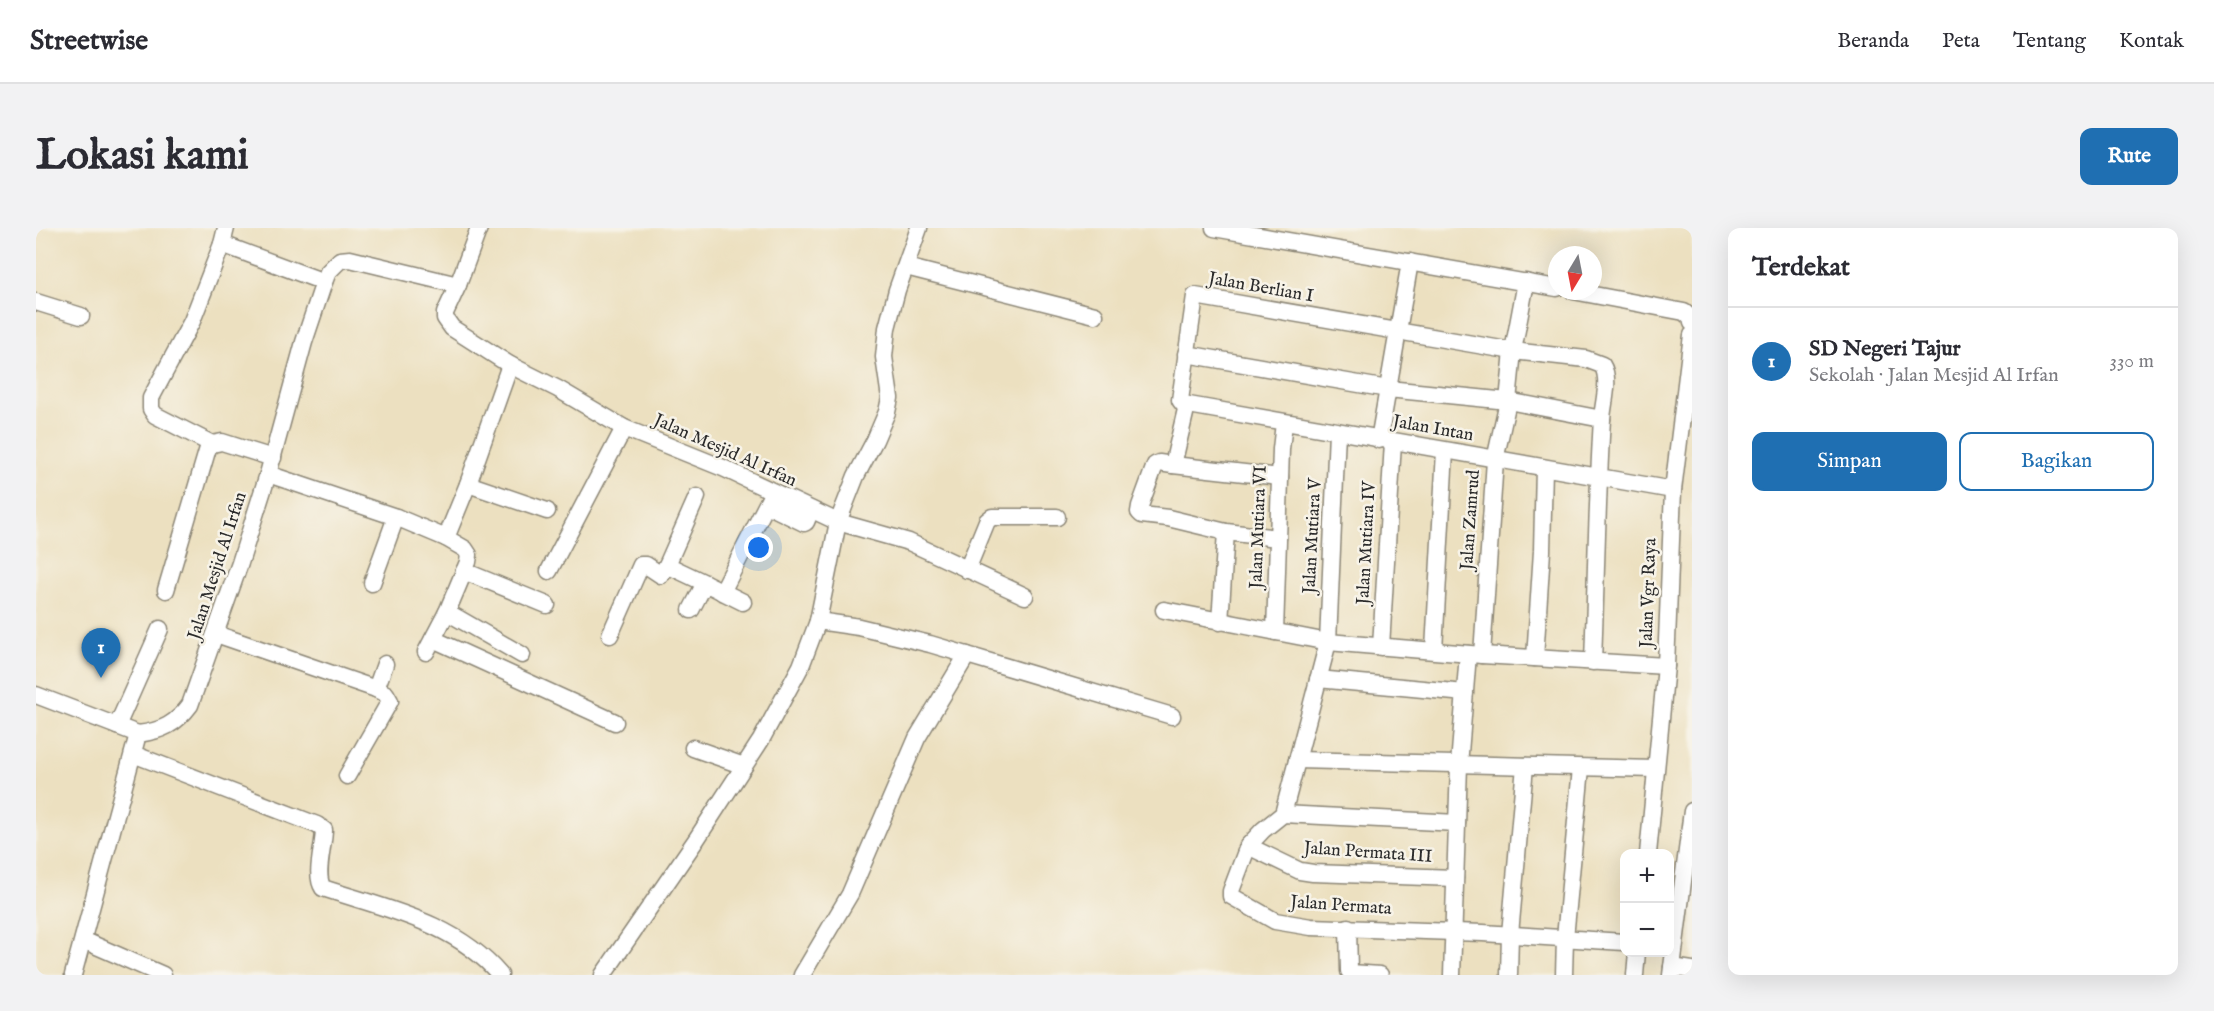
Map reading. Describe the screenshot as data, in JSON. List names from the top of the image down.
{
  "streets": {
    "street": [
      "Jalan Berlian I",
      "Jalan Intan",
      "Jalan Mesjid Al Irfan",
      "Jalan Zamrud",
      "Jalan Mutiara VI",
      "Jalan Mutiara V",
      "Jalan Mutiara IV",
      "Jalan Vgr Raya",
      "Jalan Permata III",
      "Jalan Permata"
    ]
  },
  "crossings": [
    ["Jalan Berlian I", "Jalan Intan"],
    ["Jalan Berlian I", "Jalan Mutiara IV"],
    ["Jalan Intan", "Jalan Zamrud"],
    ["Jalan Intan", "Jalan Mutiara VI"],
    ["Jalan Intan", "Jalan Mutiara V"],
    ["Jalan Intan", "Jalan Mutiara IV"],
    ["Jalan Intan", "Jalan Vgr Raya"],
    ["Jalan Zamrud", "Jalan Permata III"],
    ["Jalan Zamrud", "Jalan Permata"],
    ["Jalan Permata III", "Jalan Permata"]
  ],
  "north": "bottom",
  "page": {
    "header": "Streetwise",
    "nav": [
      "Beranda",
      "Peta",
      "Tentang",
      "Kontak"
    ],
    "buttons": [
      "Rute",
      ["Simpan", "Bagikan"]
    ],
    "title": "Lokasi kami",
    "heading": "Terdekat",
    "list": [
      {
        "mark": "1",
        "name": "SD Negeri Tajur",
        "note": "Sekolah · Jalan Mesjid Al Irfan",
        "value": "330 m"
      }
    ],
    "pins": "1",
    "map_buttons": ["+", "−"]
  }
}
